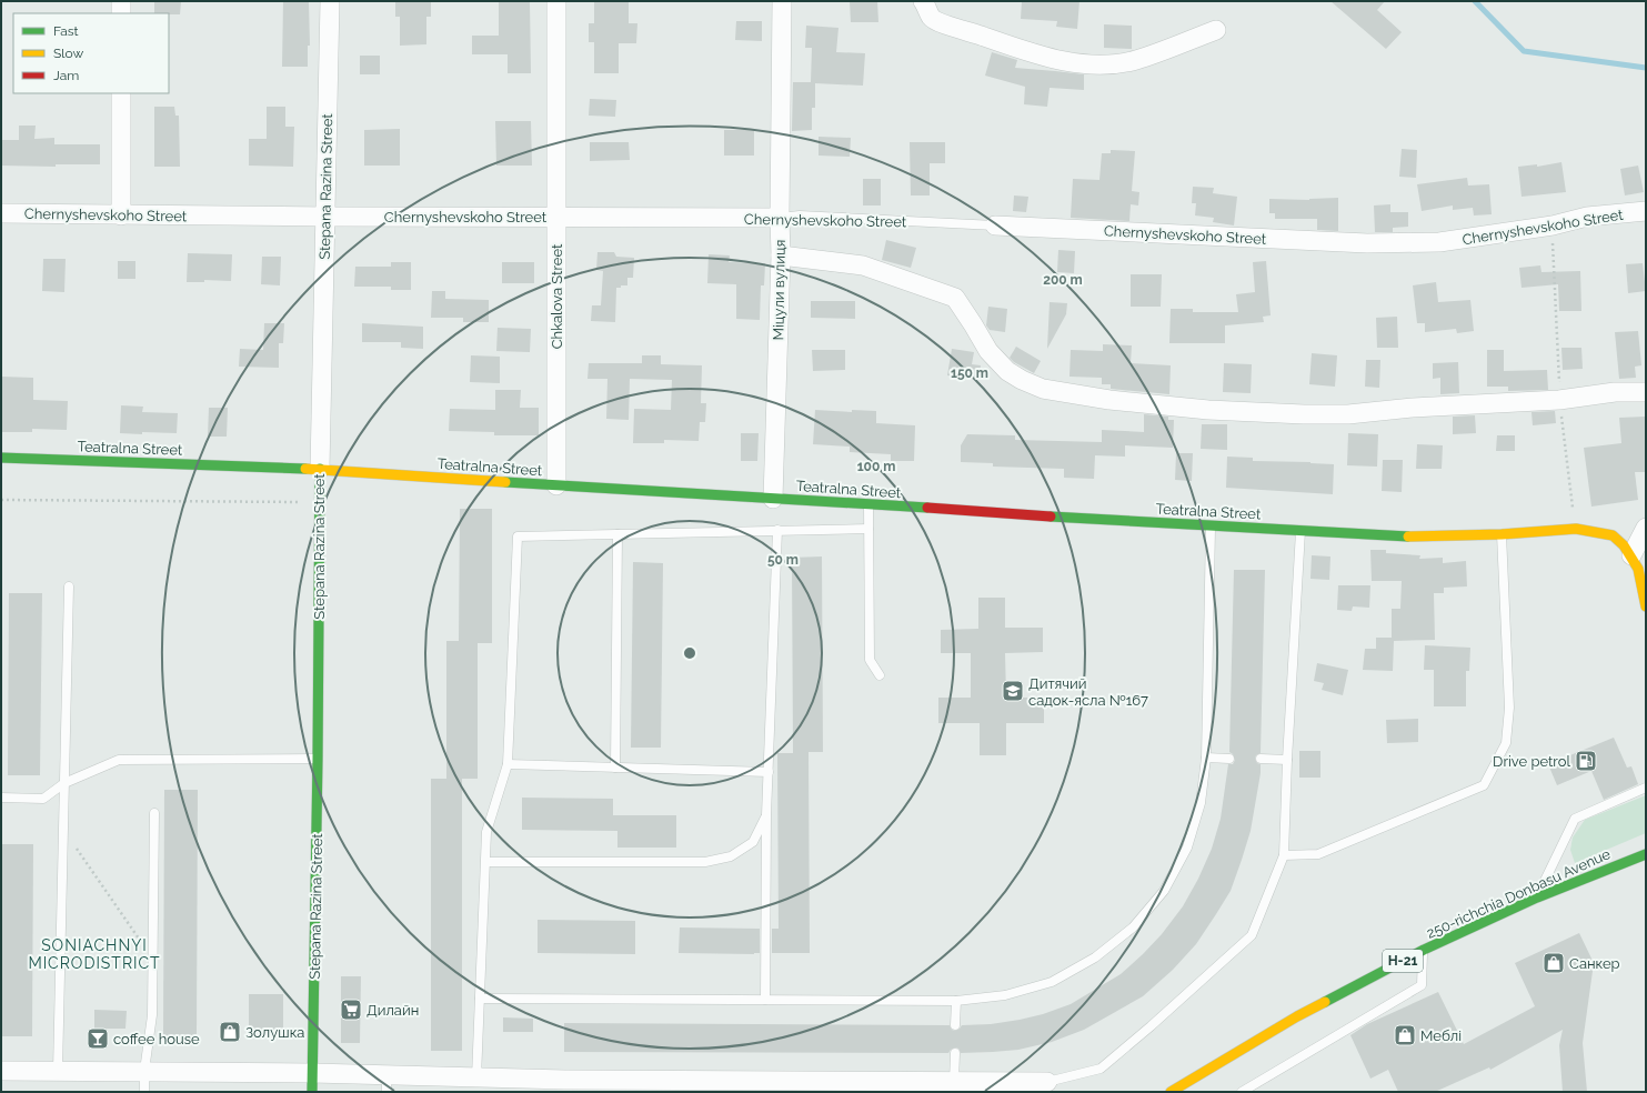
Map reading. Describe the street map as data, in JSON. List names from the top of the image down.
{
  "streets": {
    "street": [
      "Stepana Razina Street",
      "Chernyshevskoho Street",
      "Міцули вулиця",
      "Chkalova Street",
      "Teatralna Street",
      "250-richchia Donbasu Avenue",
      "Н-21"
    ]
  },
  "crossings": [
    ["Stepana Razina Street", "Chernyshevskoho Street"],
    ["Stepana Razina Street", "Teatralna Street"],
    ["Chernyshevskoho Street", "Міцули вулиця"],
    ["Chernyshevskoho Street", "Chkalova Street"],
    ["Міцули вулиця", "Teatralna Street"],
    ["Chkalova Street", "Teatralna Street"]
  ],
  "districts": ["SONIACHNYI MICRODISTRICT"],
  "places": {
    "school or university": ["Дитячий садок-ясла №167"],
    "fuel station": ["Drive petrol"],
    "shop": ["Санкер", "Золушка", "Меблі"],
    "supermarket": ["Дилайн"],
    "bar": ["coffee house"]
  },
  "legend": ["Fast", "Slow", "Jam"],
  "rings": [
    "200 m",
    "150 m",
    "100 m",
    "50 m"
  ]
}
